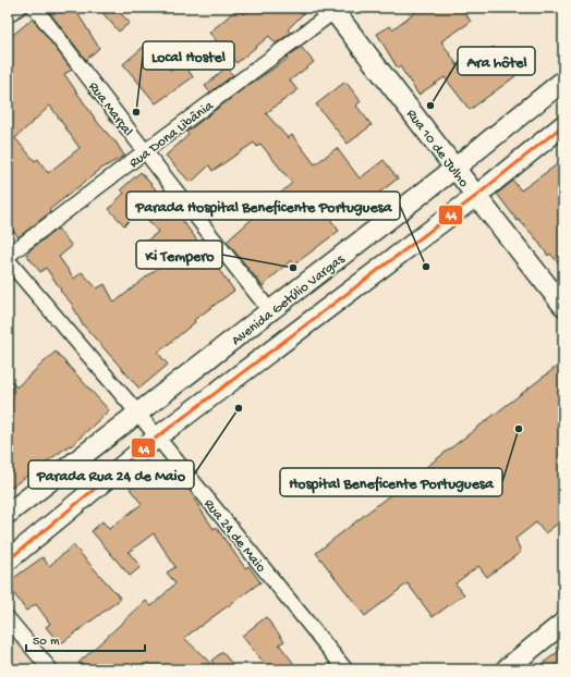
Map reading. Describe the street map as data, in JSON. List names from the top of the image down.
{
  "streets": {
    "main road": ["Rua 10 de Julho", "Avenida Getúlio Vargas"],
    "street": ["Rua Marçal", "Rua Dona Libânia", "Rua 24 de Maio"]
  },
  "crossings": [
    ["Rua Marçal", "Rua Dona Libânia"],
    ["Rua Marçal", "Avenida Getúlio Vargas"],
    ["Rua Dona Libânia", "Rua 10 de Julho"],
    ["Rua 10 de Julho", "Avenida Getúlio Vargas"],
    ["Avenida Getúlio Vargas", "Rua 24 de Maio"]
  ],
  "places": [
    "Ara hôtel",
    "Local Hostel",
    "Parada Hospital Beneficente Portuguesa",
    "Ki Tempero",
    "Parada Rua 24 de Maio",
    "Hospital Beneficente Portuguesa"
  ],
  "lines": ["transit line 44"],
  "scale_bar": "50 m"
}
